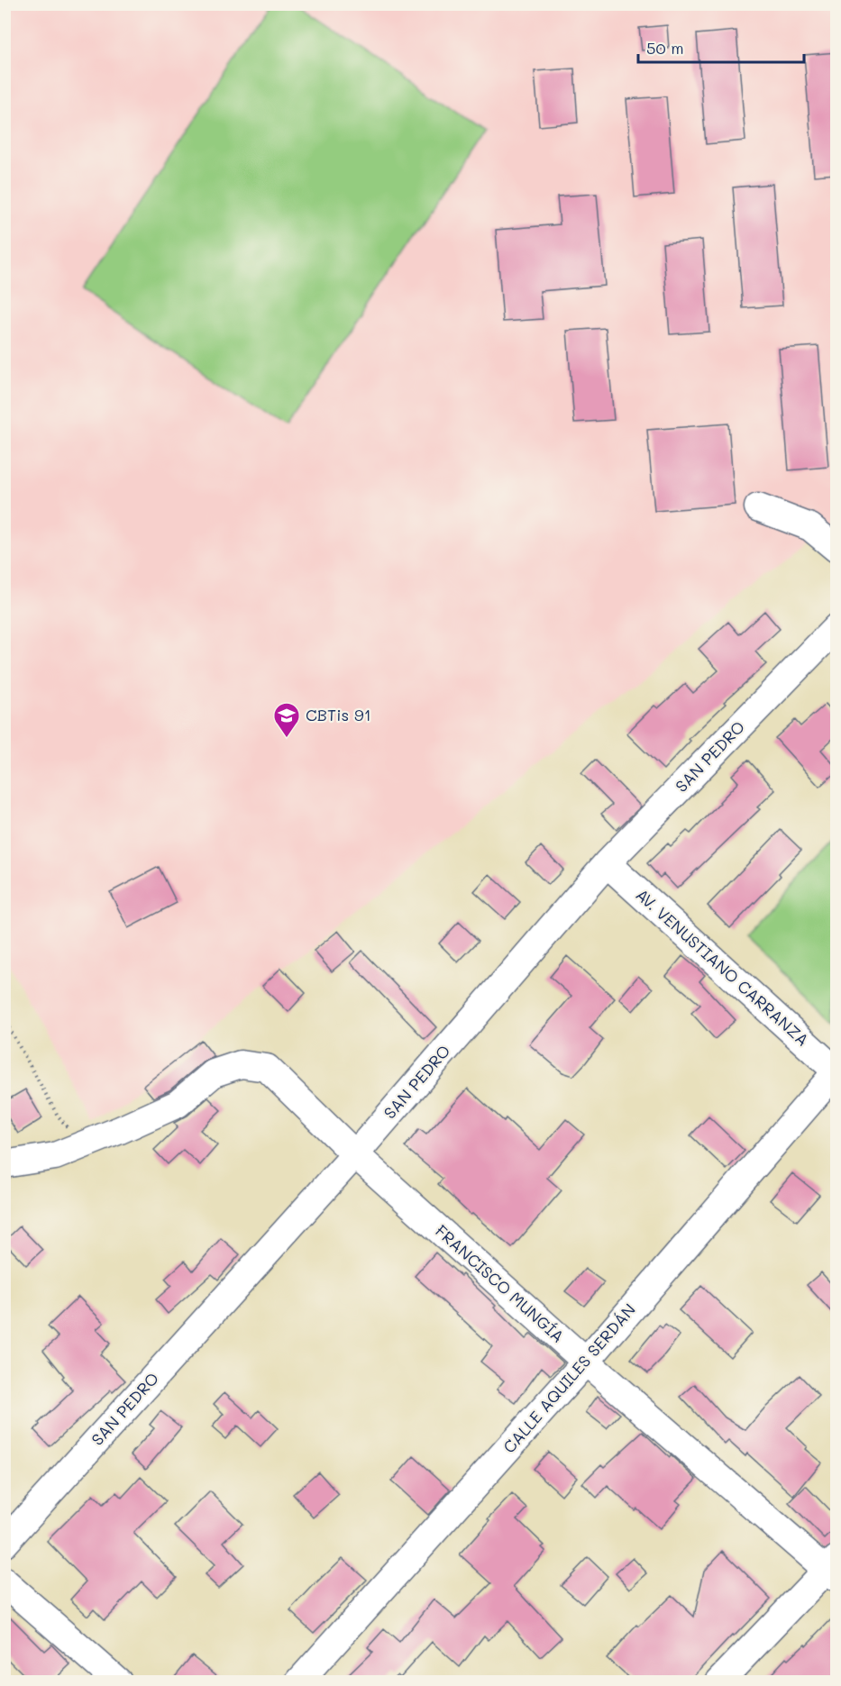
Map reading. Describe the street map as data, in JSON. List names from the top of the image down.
{
  "streets": {
    "street": [
      "SAN PEDRO",
      "AV. VENUSTIANO CARRANZA",
      "FRANCISCO MUNGÍA",
      "CALLE AQUILES SERDÁN"
    ]
  },
  "crossings": [
    ["SAN PEDRO", "AV. VENUSTIANO CARRANZA"],
    ["SAN PEDRO", "FRANCISCO MUNGÍA"],
    ["AV. VENUSTIANO CARRANZA", "CALLE AQUILES SERDÁN"],
    ["FRANCISCO MUNGÍA", "CALLE AQUILES SERDÁN"]
  ],
  "places": {
    "school or university": ["CBTis 91"]
  },
  "scale_bar": "50 m"
}
